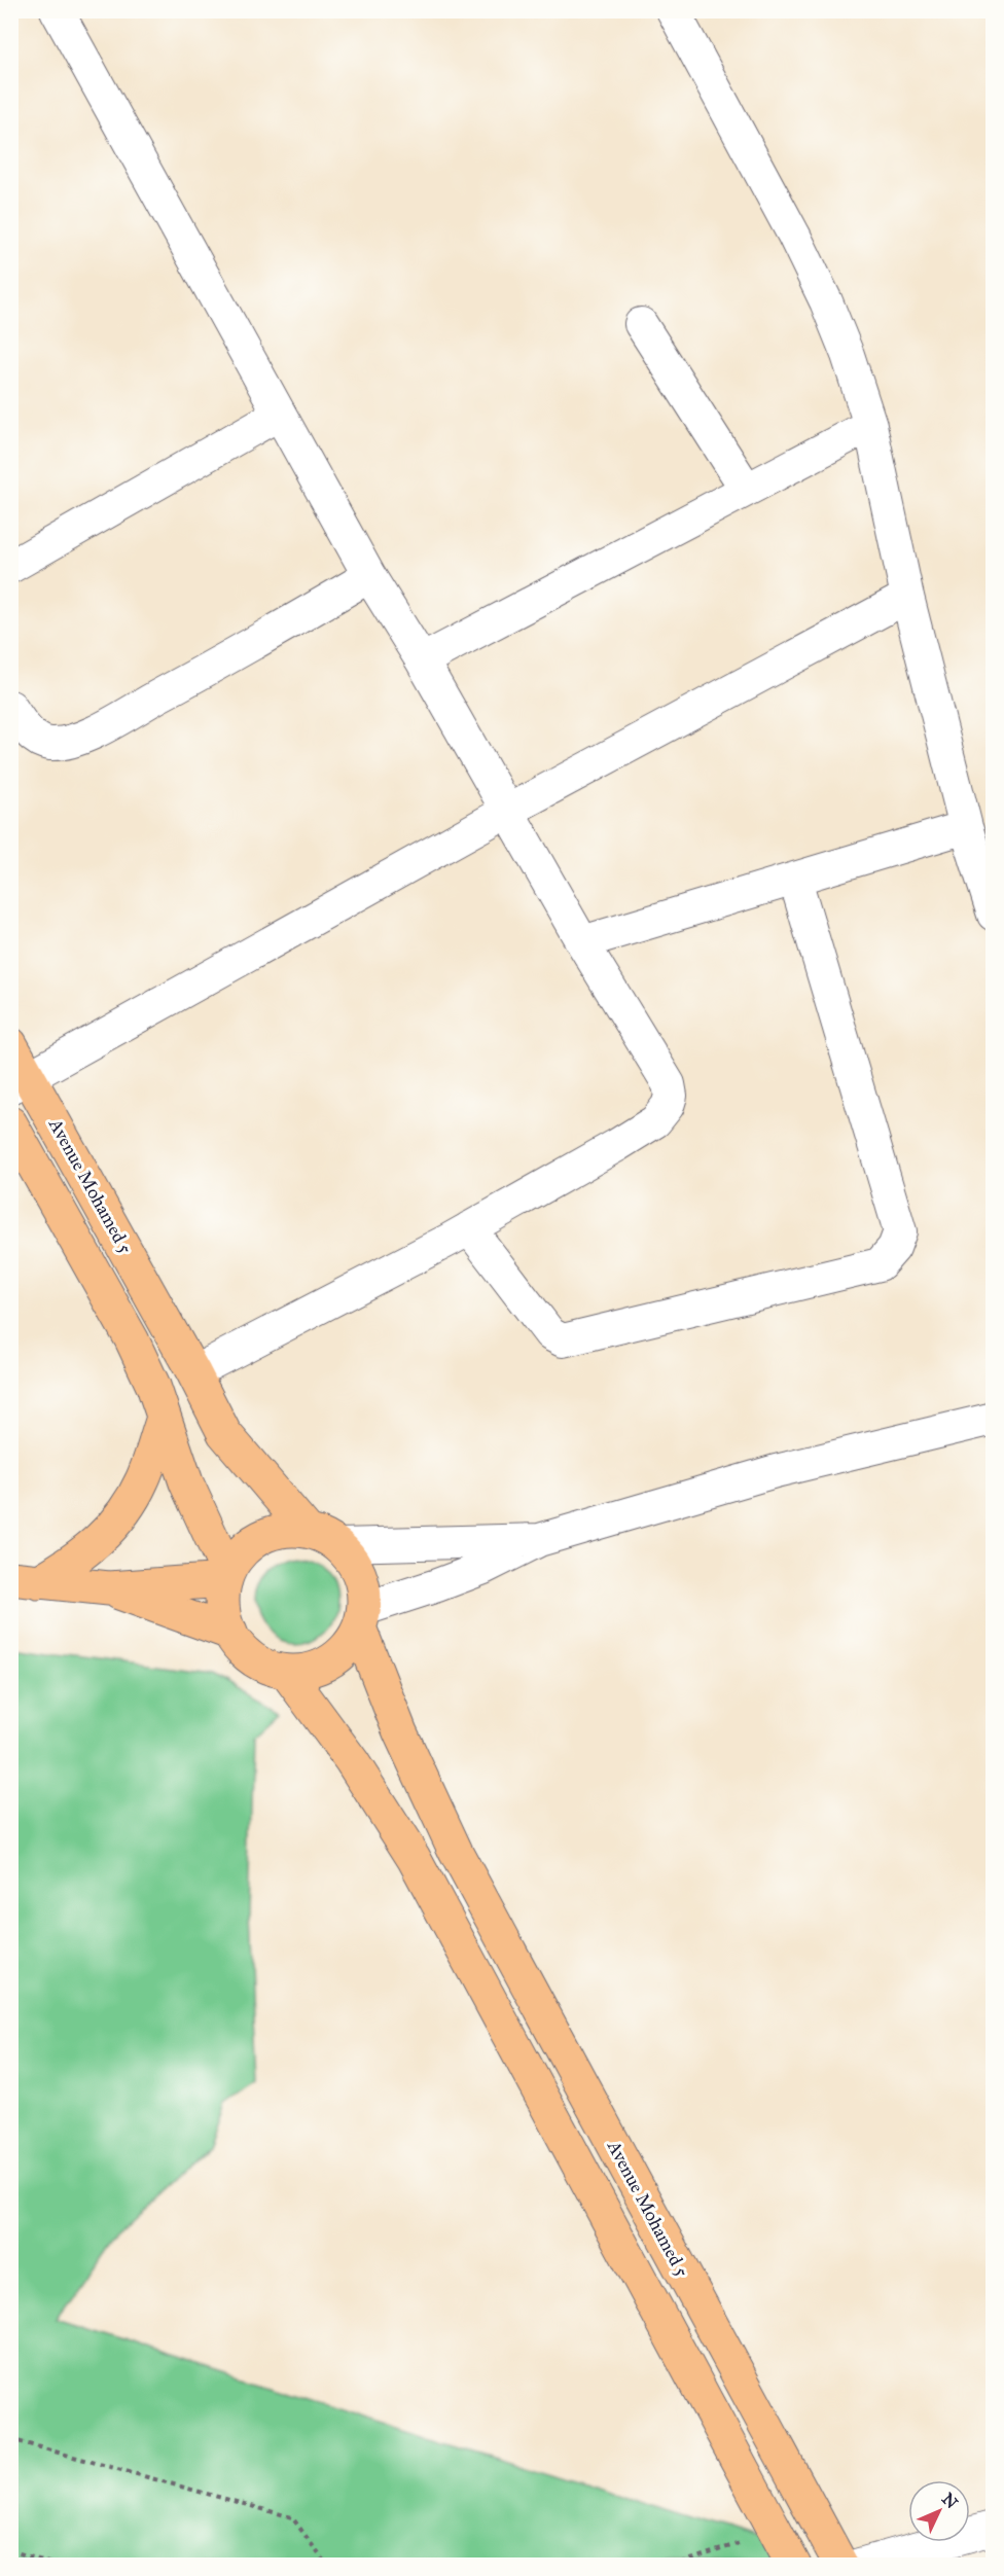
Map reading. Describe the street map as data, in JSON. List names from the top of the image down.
{
  "streets": {
    "main road": ["Avenue Mohamed 5"]
  },
  "north": "top right"
}
